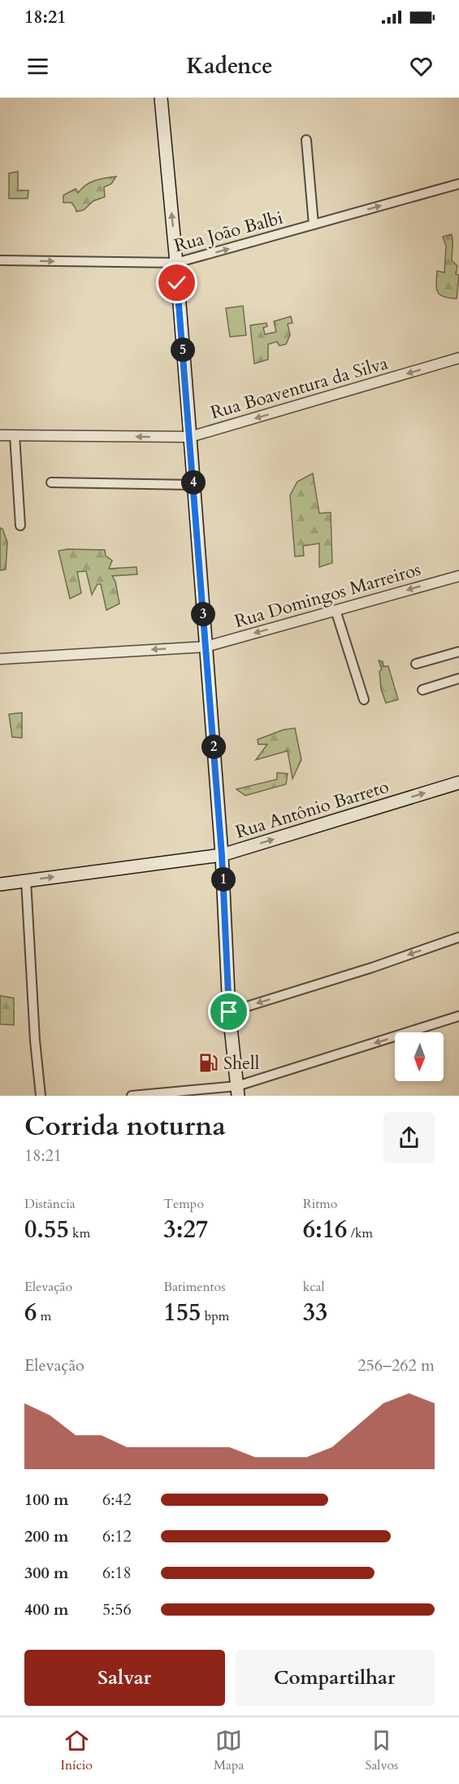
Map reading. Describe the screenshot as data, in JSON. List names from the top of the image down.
{
  "streets": {
    "main road": ["Rua Antônio Barreto"],
    "street": ["Rua João Balbi", "Rua Boaventura da Silva", "Rua Domingos Marreiros"]
  },
  "one_way": ["Rua João Balbi", "Rua Domingos Marreiros", "Rua Antônio Barreto"],
  "places": {
    "fuel station": ["Shell"]
  },
  "north": "bottom",
  "page": {
    "status": "18:21",
    "header": "Kadence",
    "pins": [
      "5",
      "4",
      "3",
      "2",
      "1"
    ],
    "heading": ["Corrida noturna", "18:21"],
    "stats": [
      ["Distância", "0.55 km"],
      ["Tempo", "3:27"],
      ["Ritmo", "6:16 /km"],
      ["Elevação", "6 m"],
      ["Batimentos", "155 bpm"],
      ["kcal", "33"]
    ],
    "chart": ["Elevação", "256–262 m"],
    "list": [
      {
        "name": "100 m",
        "note": "6:42"
      },
      {
        "name": "200 m",
        "note": "6:12"
      },
      {
        "name": "300 m",
        "note": "6:18"
      },
      {
        "name": "400 m",
        "note": "5:56"
      }
    ],
    "buttons": ["Salvar", "Compartilhar"],
    "tabs": ["Início", "Mapa", "Salvos"]
  }
}
